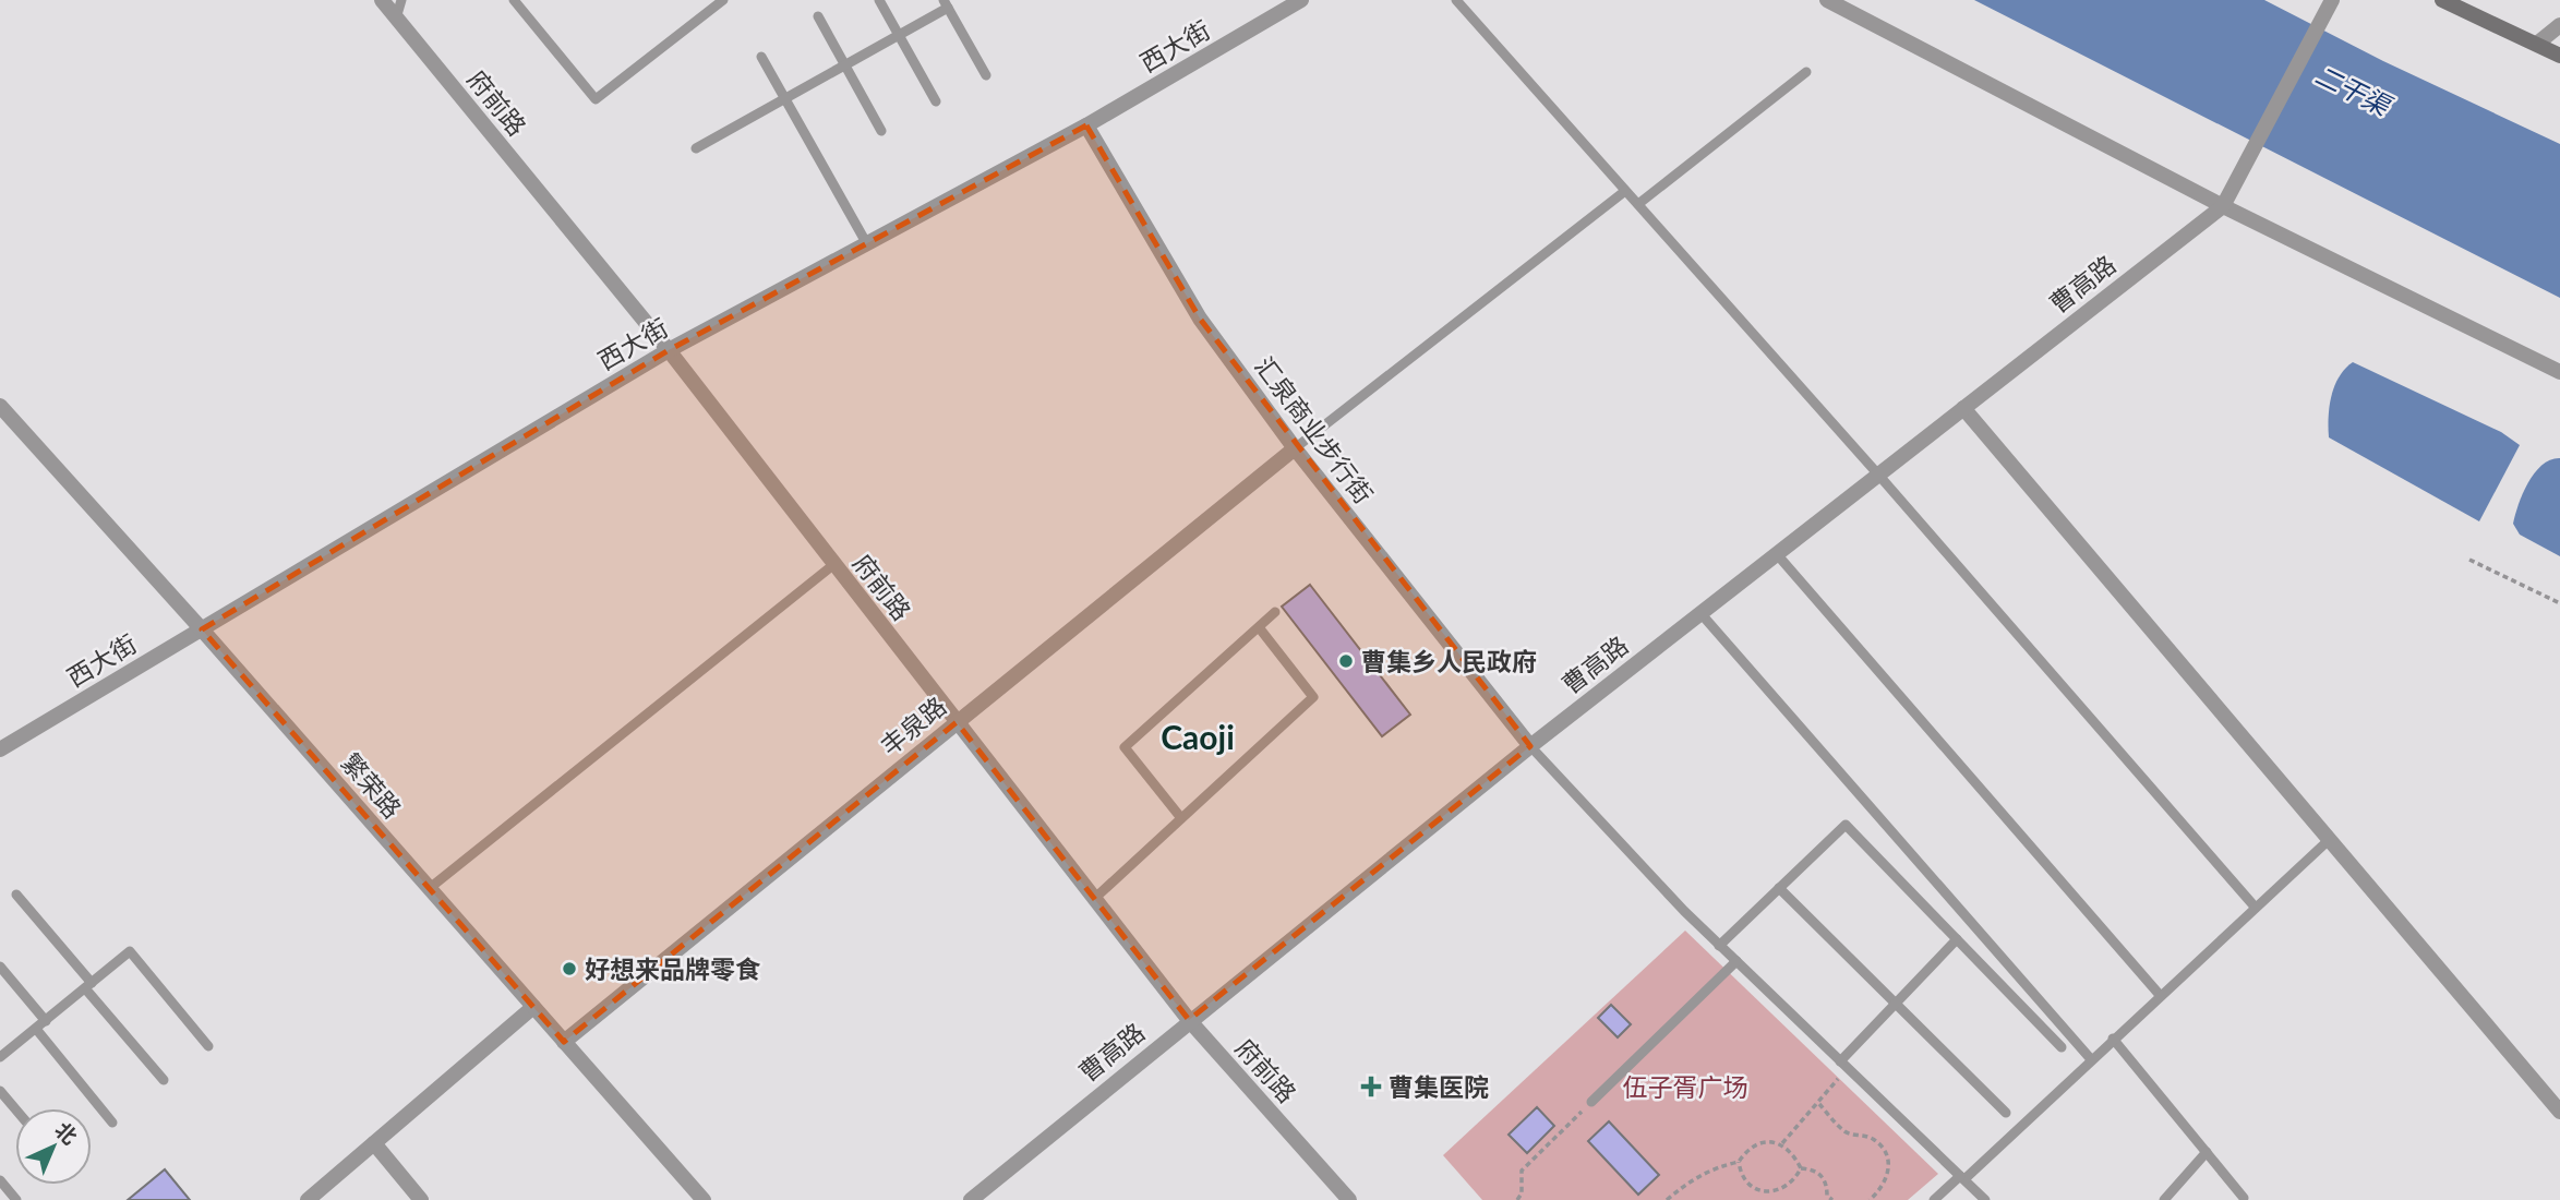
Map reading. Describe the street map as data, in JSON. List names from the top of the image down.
{
  "streets": {
    "street": [
      "西大街",
      "府前路",
      "曹高路",
      "汇泉商业步行街",
      "丰泉路",
      "繁荣路"
    ]
  },
  "crossings": [
    ["西大街", "府前路"],
    ["西大街", "汇泉商业步行街"],
    ["西大街", "繁荣路"],
    ["府前路", "曹高路"],
    ["府前路", "丰泉路"],
    ["曹高路", "汇泉商业步行街"],
    ["汇泉商业步行街", "丰泉路"],
    ["丰泉路", "繁荣路"]
  ],
  "districts": ["Caoji"],
  "water": ["二干渠"],
  "parks": ["伍子胥广场"],
  "places": {
    "other": ["曹集乡人民政府", "好想来品牌零食"],
    "health": ["曹集医院"]
  },
  "north": "top right"
}
